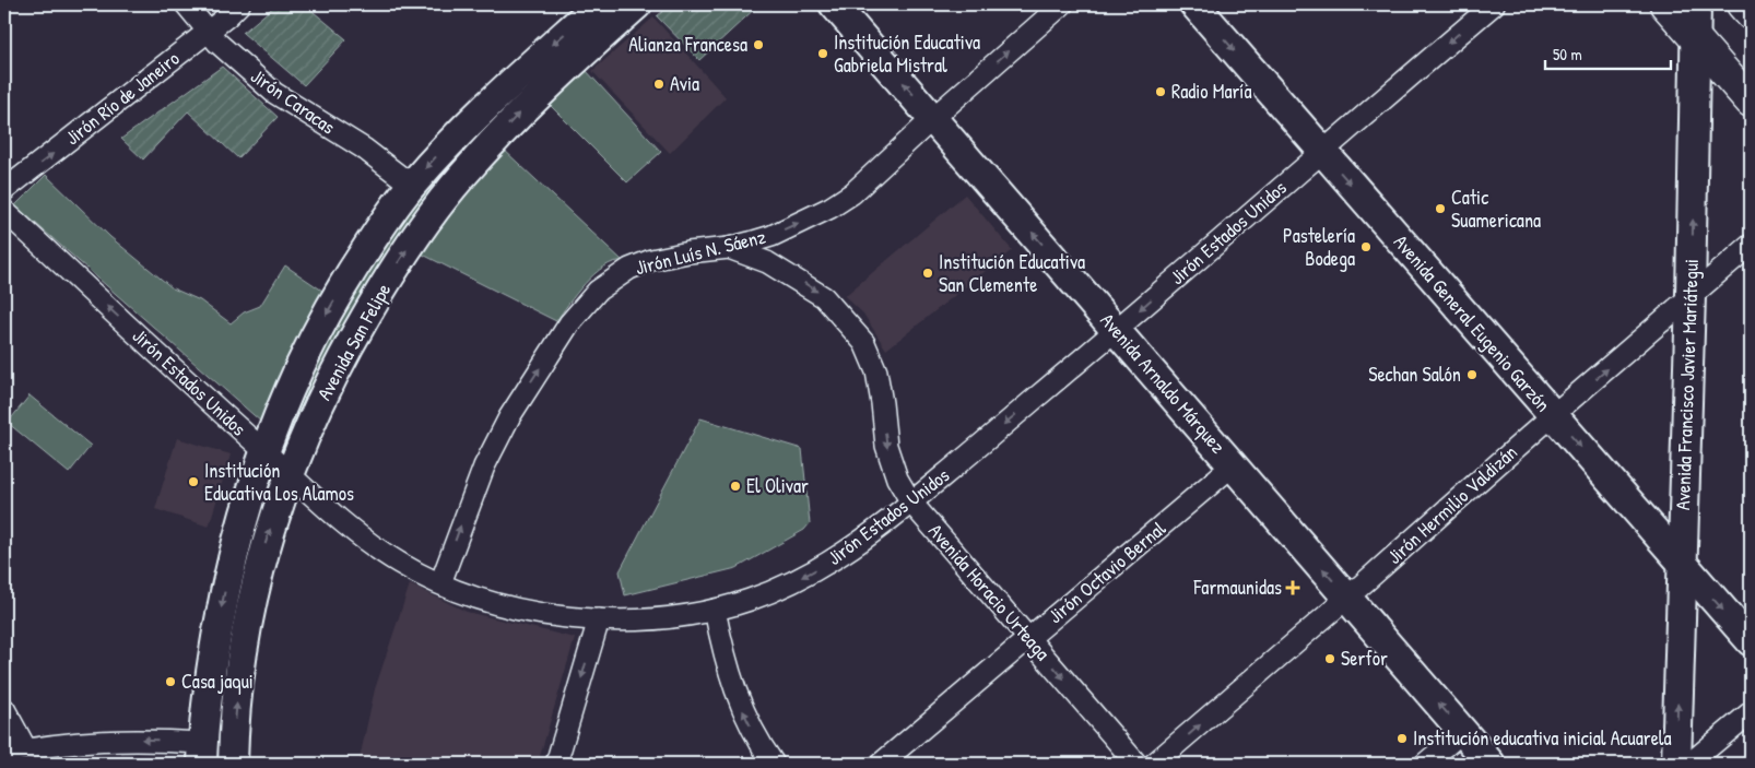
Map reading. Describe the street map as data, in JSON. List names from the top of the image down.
{
  "streets": {
    "main road": [
      "Avenida General Eugenio Garzón",
      "Avenida San Felipe",
      "Avenida Arnaldo Márquez",
      "Avenida Francisco Javier Mariátegui"
    ],
    "street": [
      "Jirón Río de Janeiro",
      "Jirón Caracas",
      "Jirón Estados Unidos",
      "Jirón Luís N. Sáenz",
      "Jirón Hermilio Valdizán",
      "Jirón Octavio Bernal",
      "Avenida Horacio Urteaga"
    ]
  },
  "crossings": [
    ["Jirón Río de Janeiro", "Jirón Caracas"],
    ["Jirón Caracas", "Avenida San Felipe"],
    ["Jirón Estados Unidos", "Jirón Luís N. Sáenz"],
    ["Jirón Estados Unidos", "Avenida General Eugenio Garzón"],
    ["Jirón Estados Unidos", "Avenida San Felipe"],
    ["Jirón Estados Unidos", "Avenida Arnaldo Márquez"],
    ["Jirón Estados Unidos", "Avenida Horacio Urteaga"],
    ["Jirón Luís N. Sáenz", "Avenida Arnaldo Márquez"],
    ["Jirón Luís N. Sáenz", "Avenida Horacio Urteaga"],
    ["Avenida General Eugenio Garzón", "Avenida Francisco Javier Mariátegui"],
    ["Avenida General Eugenio Garzón", "Jirón Hermilio Valdizán"],
    ["Avenida Arnaldo Márquez", "Jirón Hermilio Valdizán"],
    ["Avenida Arnaldo Márquez", "Jirón Octavio Bernal"],
    ["Avenida Francisco Javier Mariátegui", "Jirón Hermilio Valdizán"],
    ["Jirón Octavio Bernal", "Avenida Horacio Urteaga"]
  ],
  "one_way": [
    "Jirón Río de Janeiro",
    "Jirón Estados Unidos",
    "Jirón Luís N. Sáenz",
    "Avenida General Eugenio Garzón",
    "Avenida Arnaldo Márquez",
    "Avenida Francisco Javier Mariátegui",
    "Jirón Hermilio Valdizán",
    "Avenida Horacio Urteaga"
  ],
  "places": {
    "other": [
      "Alianza Francesa",
      "Institución Educativa Gabriela Mistral",
      "Avia",
      "Radio María",
      "Catic Suamericana",
      "Pastelería Bodega",
      "Institución Educativa San Clemente",
      "Sechan Salón",
      "Institución Educativa Los Alamos",
      "El Olivar",
      "Serfor",
      "Casa jaqui",
      "Institución educativa inicial Acuarela"
    ],
    "health": ["Farmaunidas"]
  },
  "scale_bar": "50 m"
}
